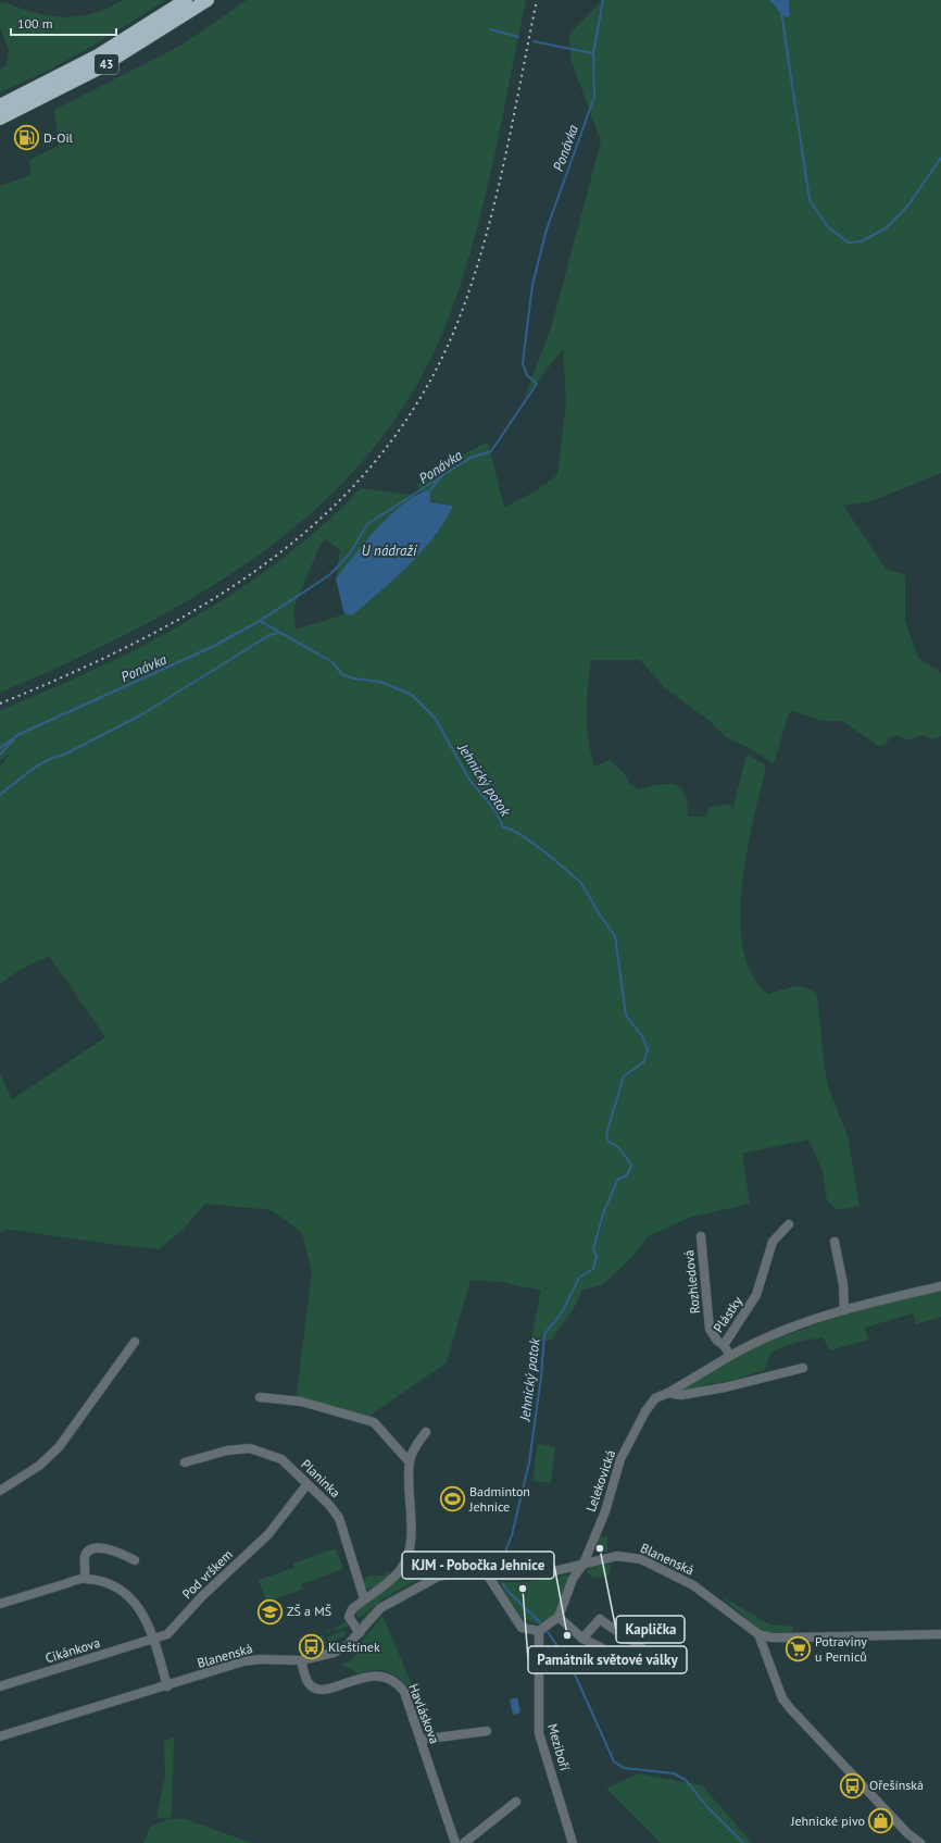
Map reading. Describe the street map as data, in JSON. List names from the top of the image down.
{
  "streets": {
    "highway": ["43"],
    "street": [
      "Rozhledová",
      "Plástky",
      "Planinka",
      "Lelekovická",
      "Blanenská",
      "Pod vrškem",
      "Cikánkova",
      "Havláskova",
      "Meziboří"
    ]
  },
  "crossings": [
    ["Rozhledová", "Plástky"],
    ["Plástky", "Lelekovická"],
    ["Planinka", "Pod vrškem"],
    ["Lelekovická", "Blanenská"],
    ["Blanenská", "Havláskova"],
    ["Pod vrškem", "Cikánkova"]
  ],
  "water": ["Ponávka", "U nádraží", "Jehnický potok"],
  "places": {
    "fuel station": ["D-Oil"],
    "sports": ["Badminton Jehnice"],
    "other": ["Kaplička", "Památník světové války", "KJM - Pobočka Jehnice"],
    "school or university": ["ZŠ a MŠ"],
    "bus stop": ["Kleštínek", "Ořešínská"],
    "supermarket": ["Potraviny u Perniců"],
    "shop": ["Jehnické pivo"]
  },
  "scale_bar": "100 m"
}
